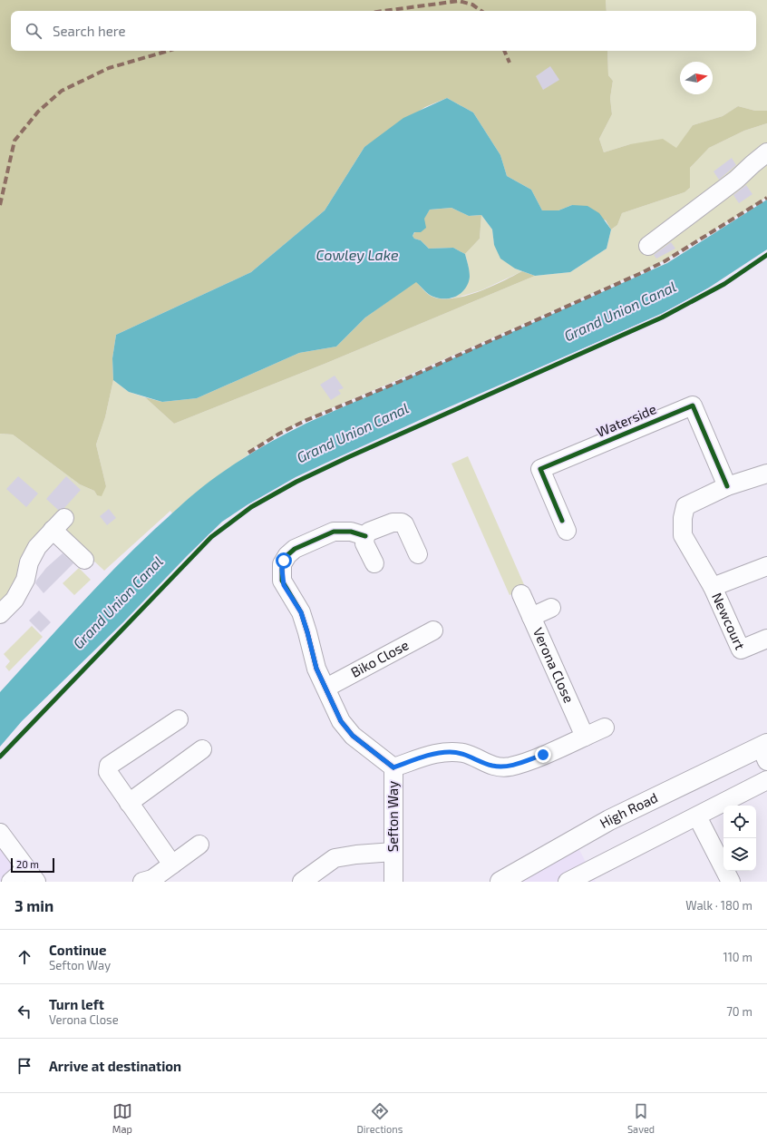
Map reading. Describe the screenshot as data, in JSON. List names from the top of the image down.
{
  "streets": {
    "main road": ["High Road"],
    "street": [
      "Waterside",
      "Newcourt",
      "Biko Close",
      "Verona Close",
      "Sefton Way"
    ]
  },
  "crossings": [
    ["Waterside", "Newcourt"],
    ["Biko Close", "Sefton Way"]
  ],
  "water": ["Cowley Lake", "Grand Union Canal"],
  "scale_bar": "20 m",
  "north": "right",
  "page": {
    "search": "Search here",
    "scale": "20 m",
    "heading": ["3 min", "Walk · 180 m"],
    "list": [
      ["Continue", "Sefton Way", "110 m"],
      ["Turn left", "Verona Close", "70 m"],
      "Arrive at destination"
    ],
    "nav": ["Map", "Directions", "Saved"]
  }
}
